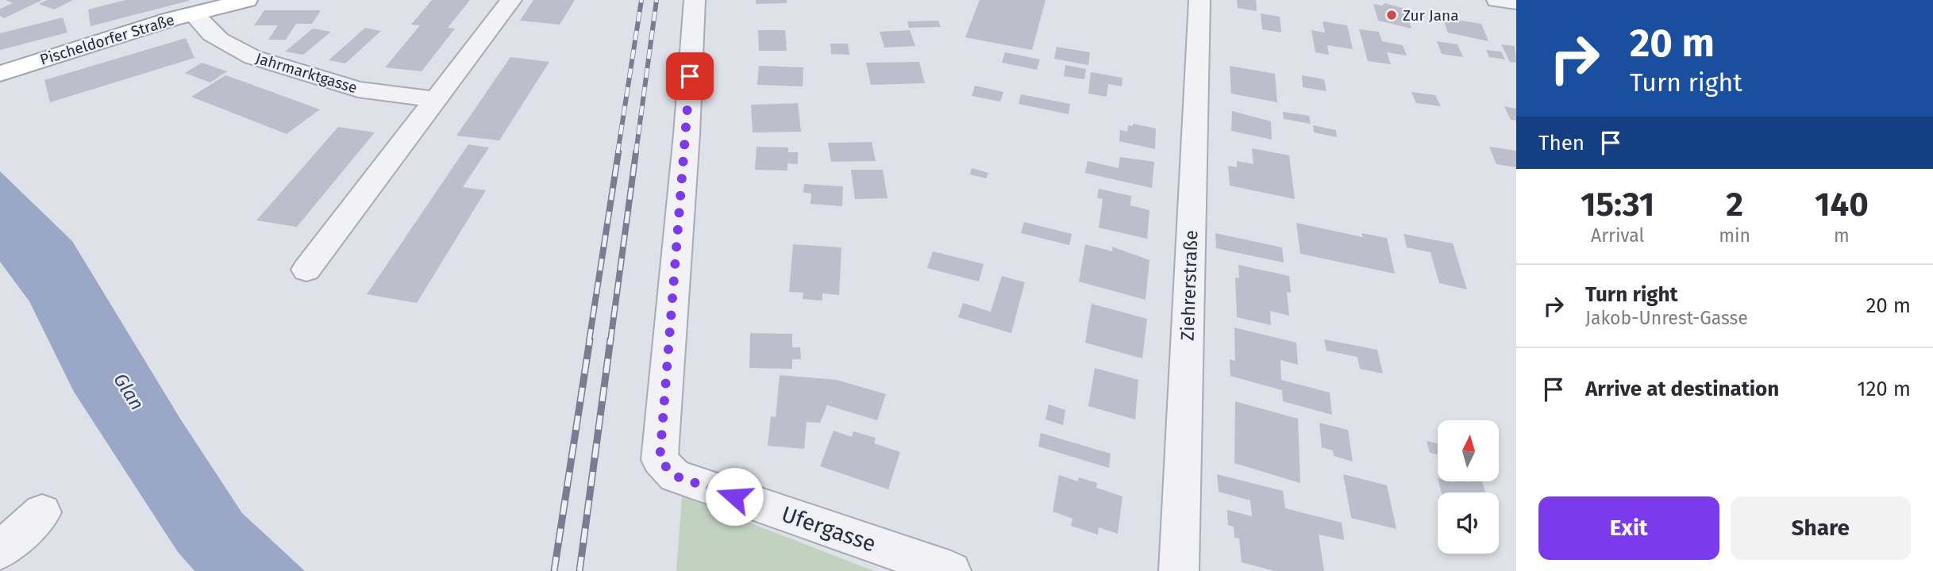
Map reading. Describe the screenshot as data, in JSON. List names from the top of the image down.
{
  "streets": {
    "main road": ["Pischeldorfer Straße"],
    "street": ["Jahrmarktgasse", "Ziehrerstraße", "Ufergasse"]
  },
  "crossings": [
    ["Pischeldorfer Straße", "Jahrmarktgasse"]
  ],
  "water": ["Glan"],
  "places": ["Zur Jana"],
  "north": "top",
  "page": {
    "turn": ["20 m", "Turn right"],
    "then": "Then",
    "eta": [
      "15:31",
      "Arrival",
      "2",
      "min",
      "140",
      "m"
    ],
    "list": [
      {
        "name": "Turn right",
        "note": "Jakob-Unrest-Gasse",
        "value": "20 m"
      },
      {
        "name": "Arrive at destination",
        "value": "120 m"
      }
    ],
    "buttons": ["Exit", "Share"]
  }
}
